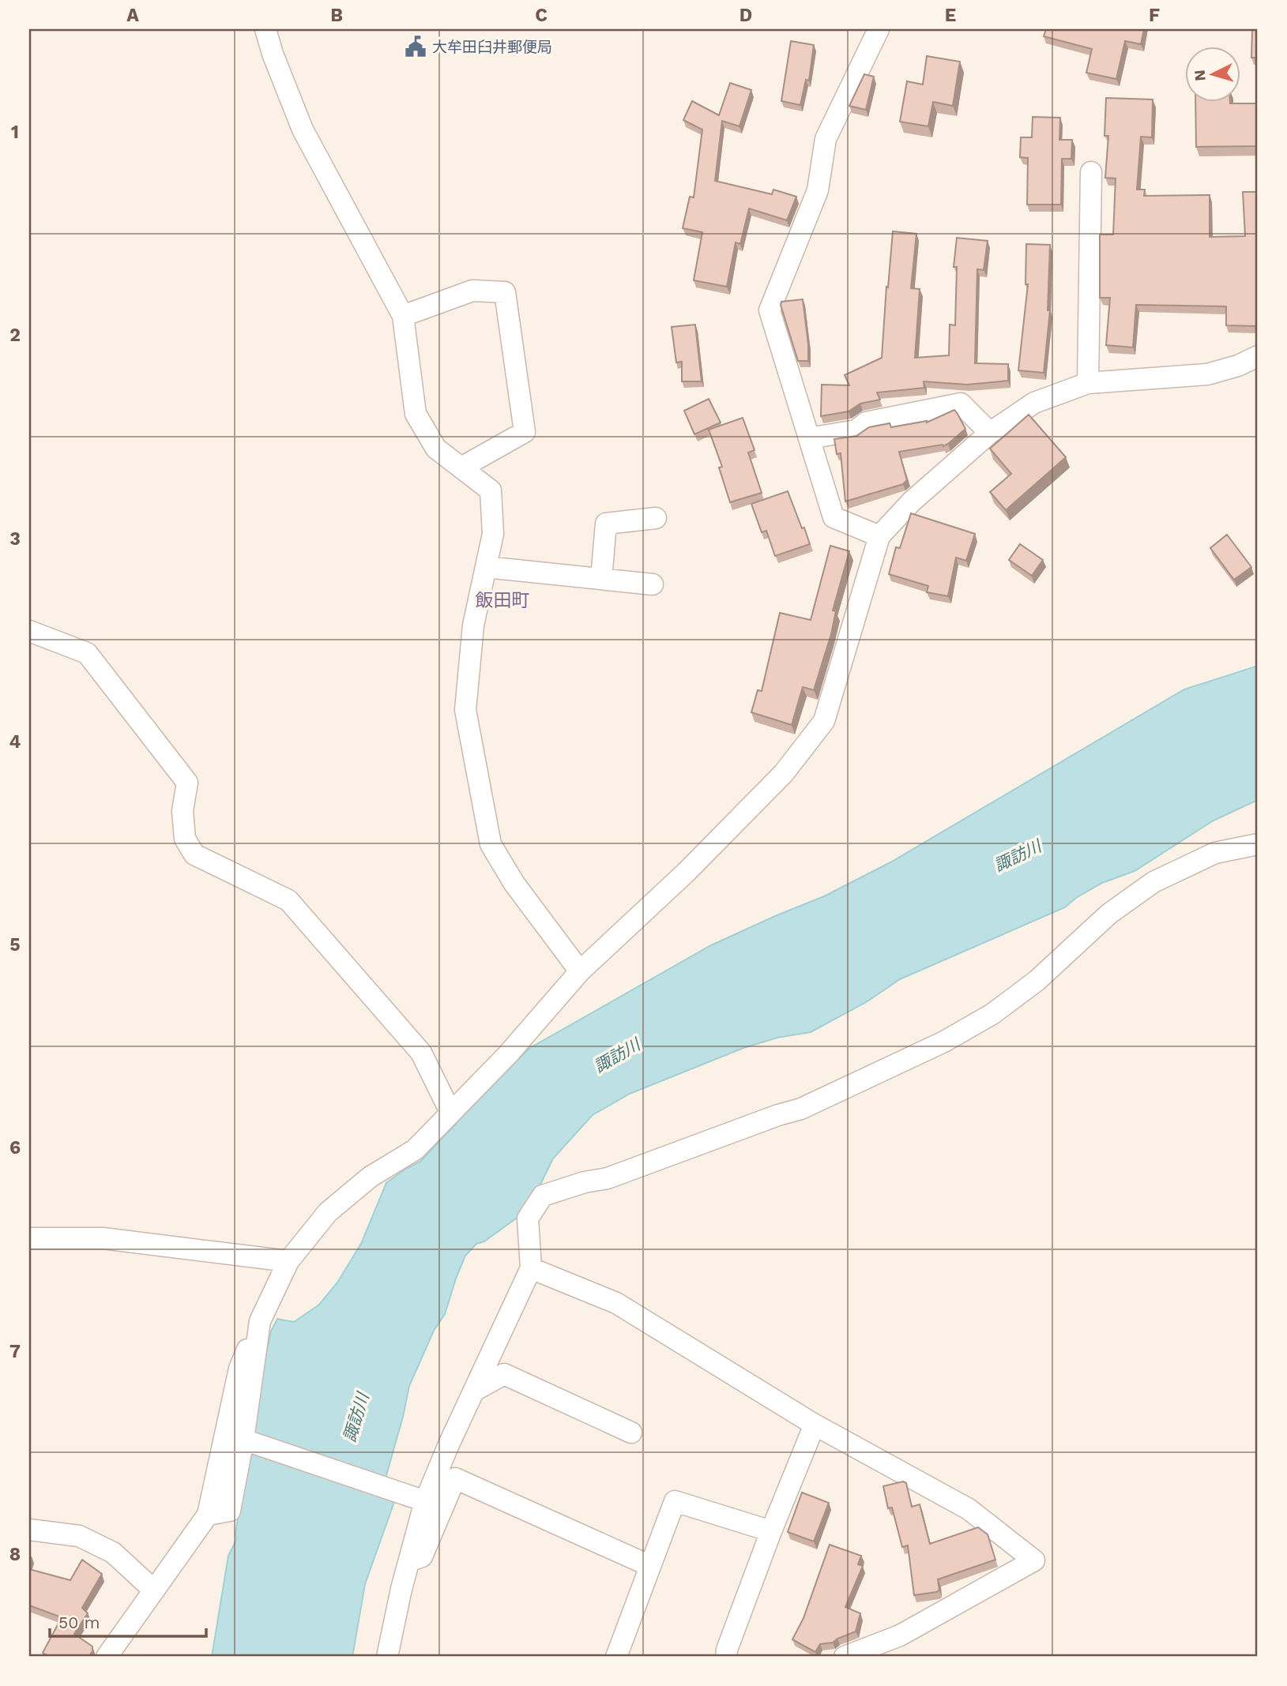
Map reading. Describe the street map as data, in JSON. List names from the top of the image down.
{
  "districts": ["飯田町"],
  "water": ["諏訪川"],
  "places": {
    "public building": ["大牟田臼井郵便局"]
  },
  "scale_bar": "50 m",
  "north": "left",
  "grid": {
    "columns": [
      "A",
      "B",
      "C",
      "D",
      "E",
      "F"
    ],
    "rows": [
      "1",
      "2",
      "3",
      "4",
      "5",
      "6",
      "7",
      "8"
    ]
  }
}
